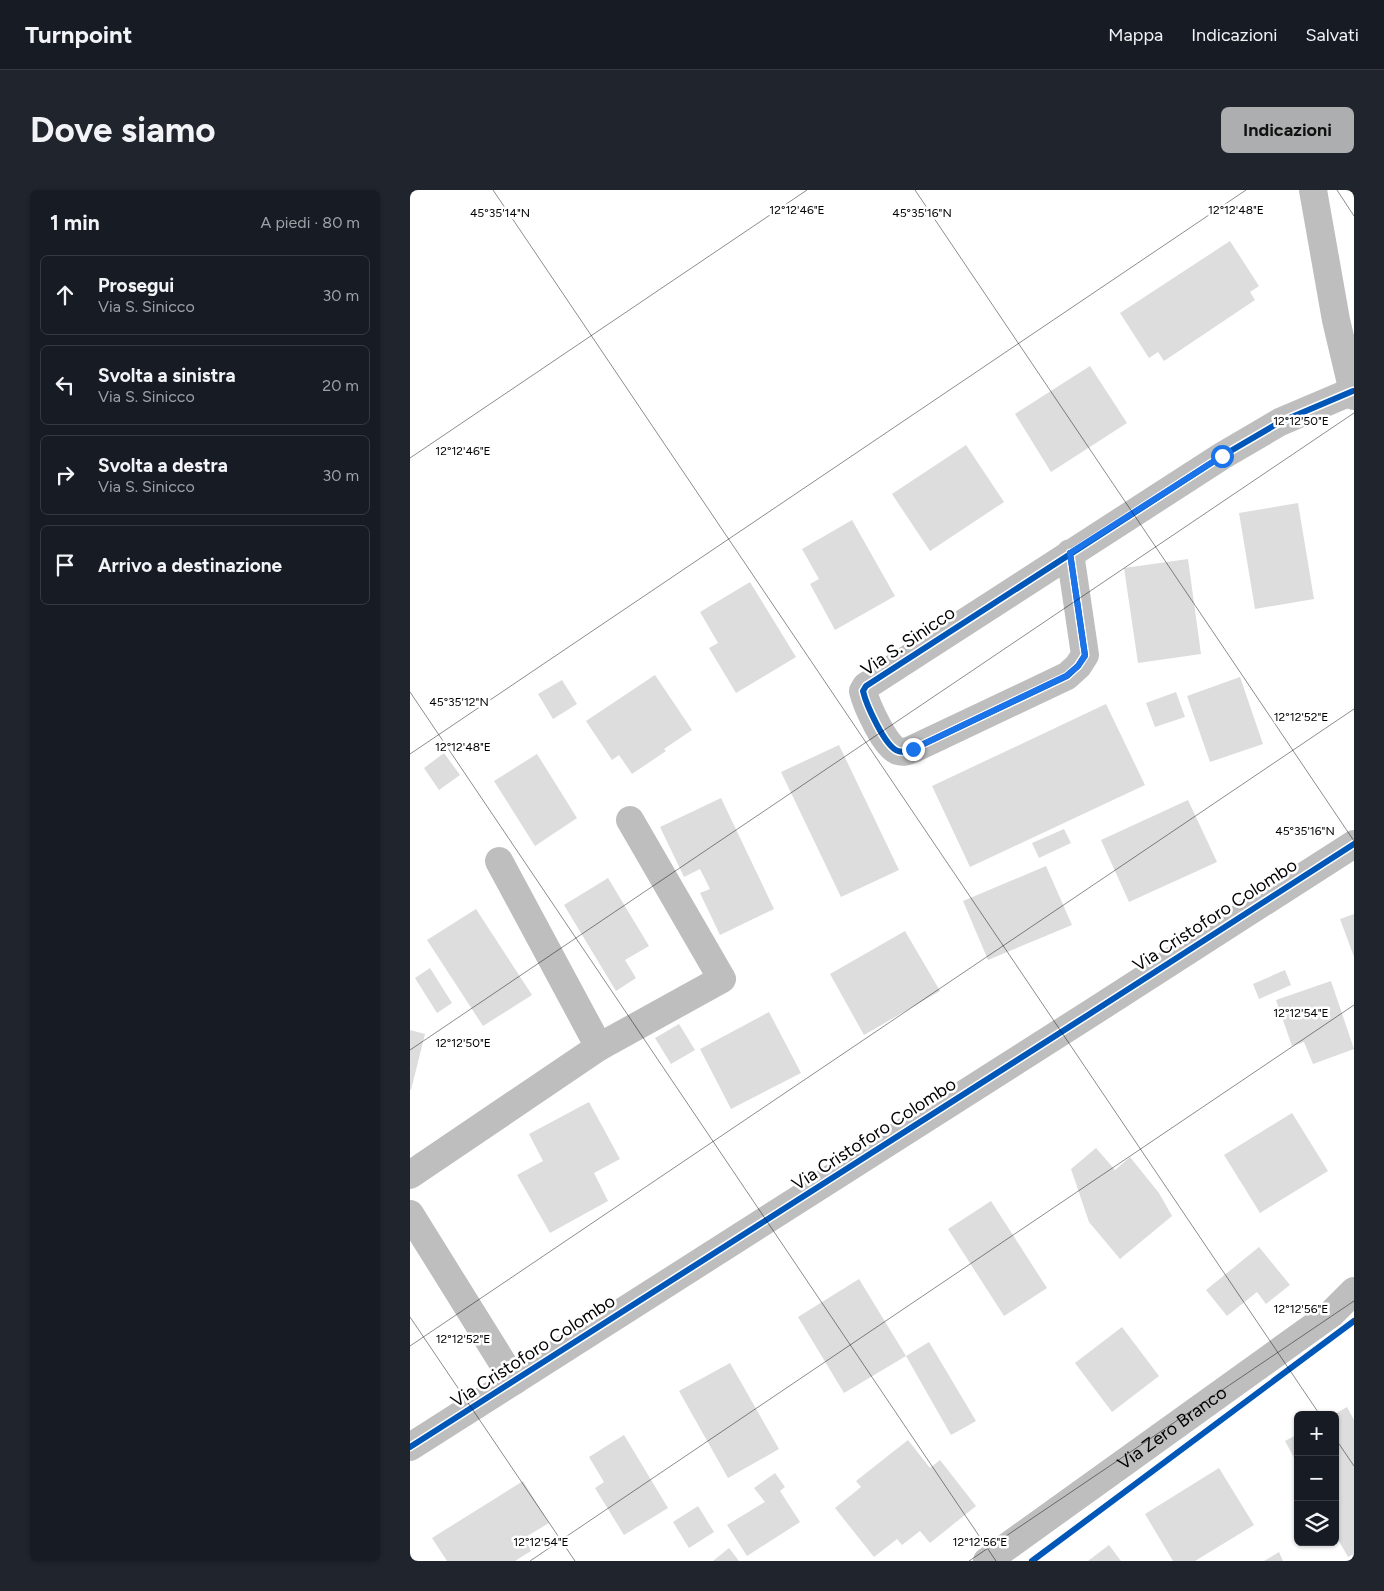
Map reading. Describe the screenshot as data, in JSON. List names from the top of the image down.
{
  "streets": {
    "street": ["Via S. Sinicco", "Via Cristoforo Colombo", "Via Zero Branco"]
  },
  "page": {
    "header": "Turnpoint",
    "nav": ["Mappa", "Indicazioni", "Salvati"],
    "buttons": "Indicazioni",
    "title": "Dove siamo",
    "heading": ["1 min", "A piedi · 80 m"],
    "list": [
      ["Prosegui", "Via S. Sinicco", "30 m"],
      ["Svolta a sinistra", "Via S. Sinicco", "20 m"],
      ["Svolta a destra", "Via S. Sinicco", "30 m"],
      "Arrivo a destinazione"
    ],
    "map_buttons": ["+", "−"]
  },
  "coordinates": [
    "12°12'48\"E",
    "12°12'46\"E",
    "45°35'14\"N",
    "45°35'16\"N",
    "12°12'50\"E",
    "45°35'12\"N",
    "12°12'52\"E",
    "12°12'54\"E",
    "12°12'56\"E"
  ]
}
